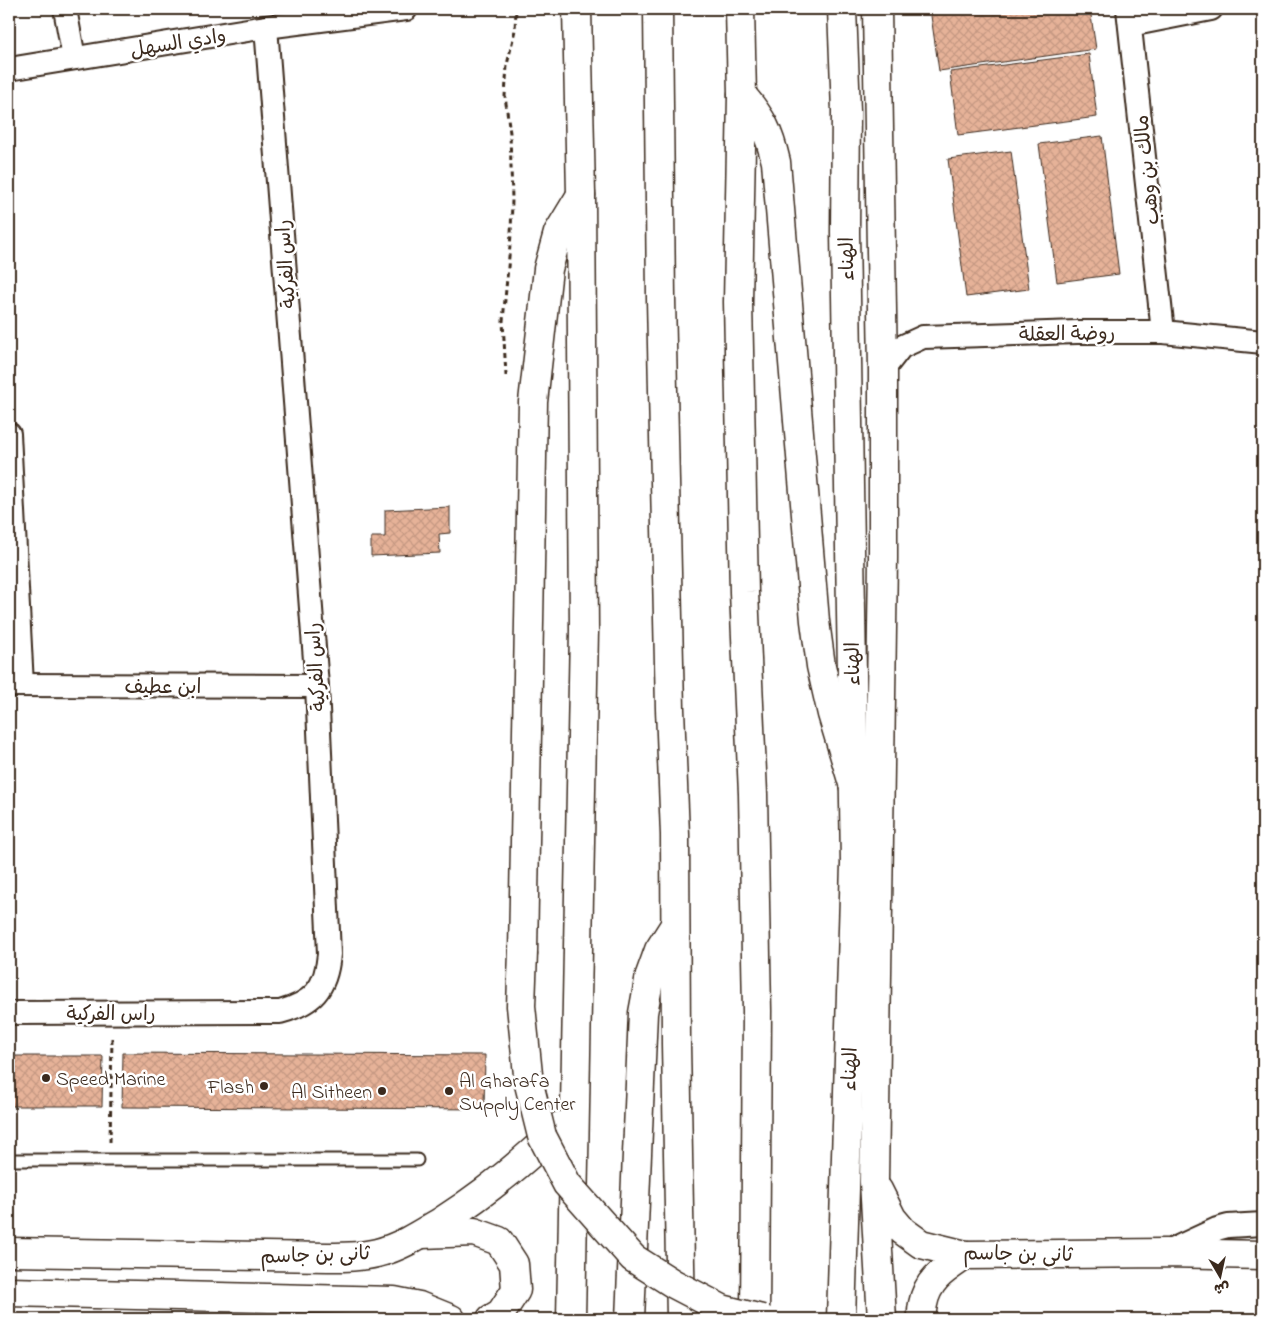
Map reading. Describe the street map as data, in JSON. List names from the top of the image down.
{
  "streets": {
    "main road": ["الهناء", "ثانى بن جاسم"],
    "street": [
      "وادي السهل",
      "مالك بن وهب",
      "راس الفركية",
      "روضة العقلة",
      "ابن عطيف"
    ]
  },
  "crossings": [
    ["وادي السهل", "راس الفركية"],
    ["مالك بن وهب", "روضة العقلة"],
    ["راس الفركية", "ابن عطيف"]
  ],
  "places": [
    "Speed Marine",
    "Flash",
    "Al Sitheen",
    "Al Gharafa Supply Center"
  ],
  "north": "bottom"
}
